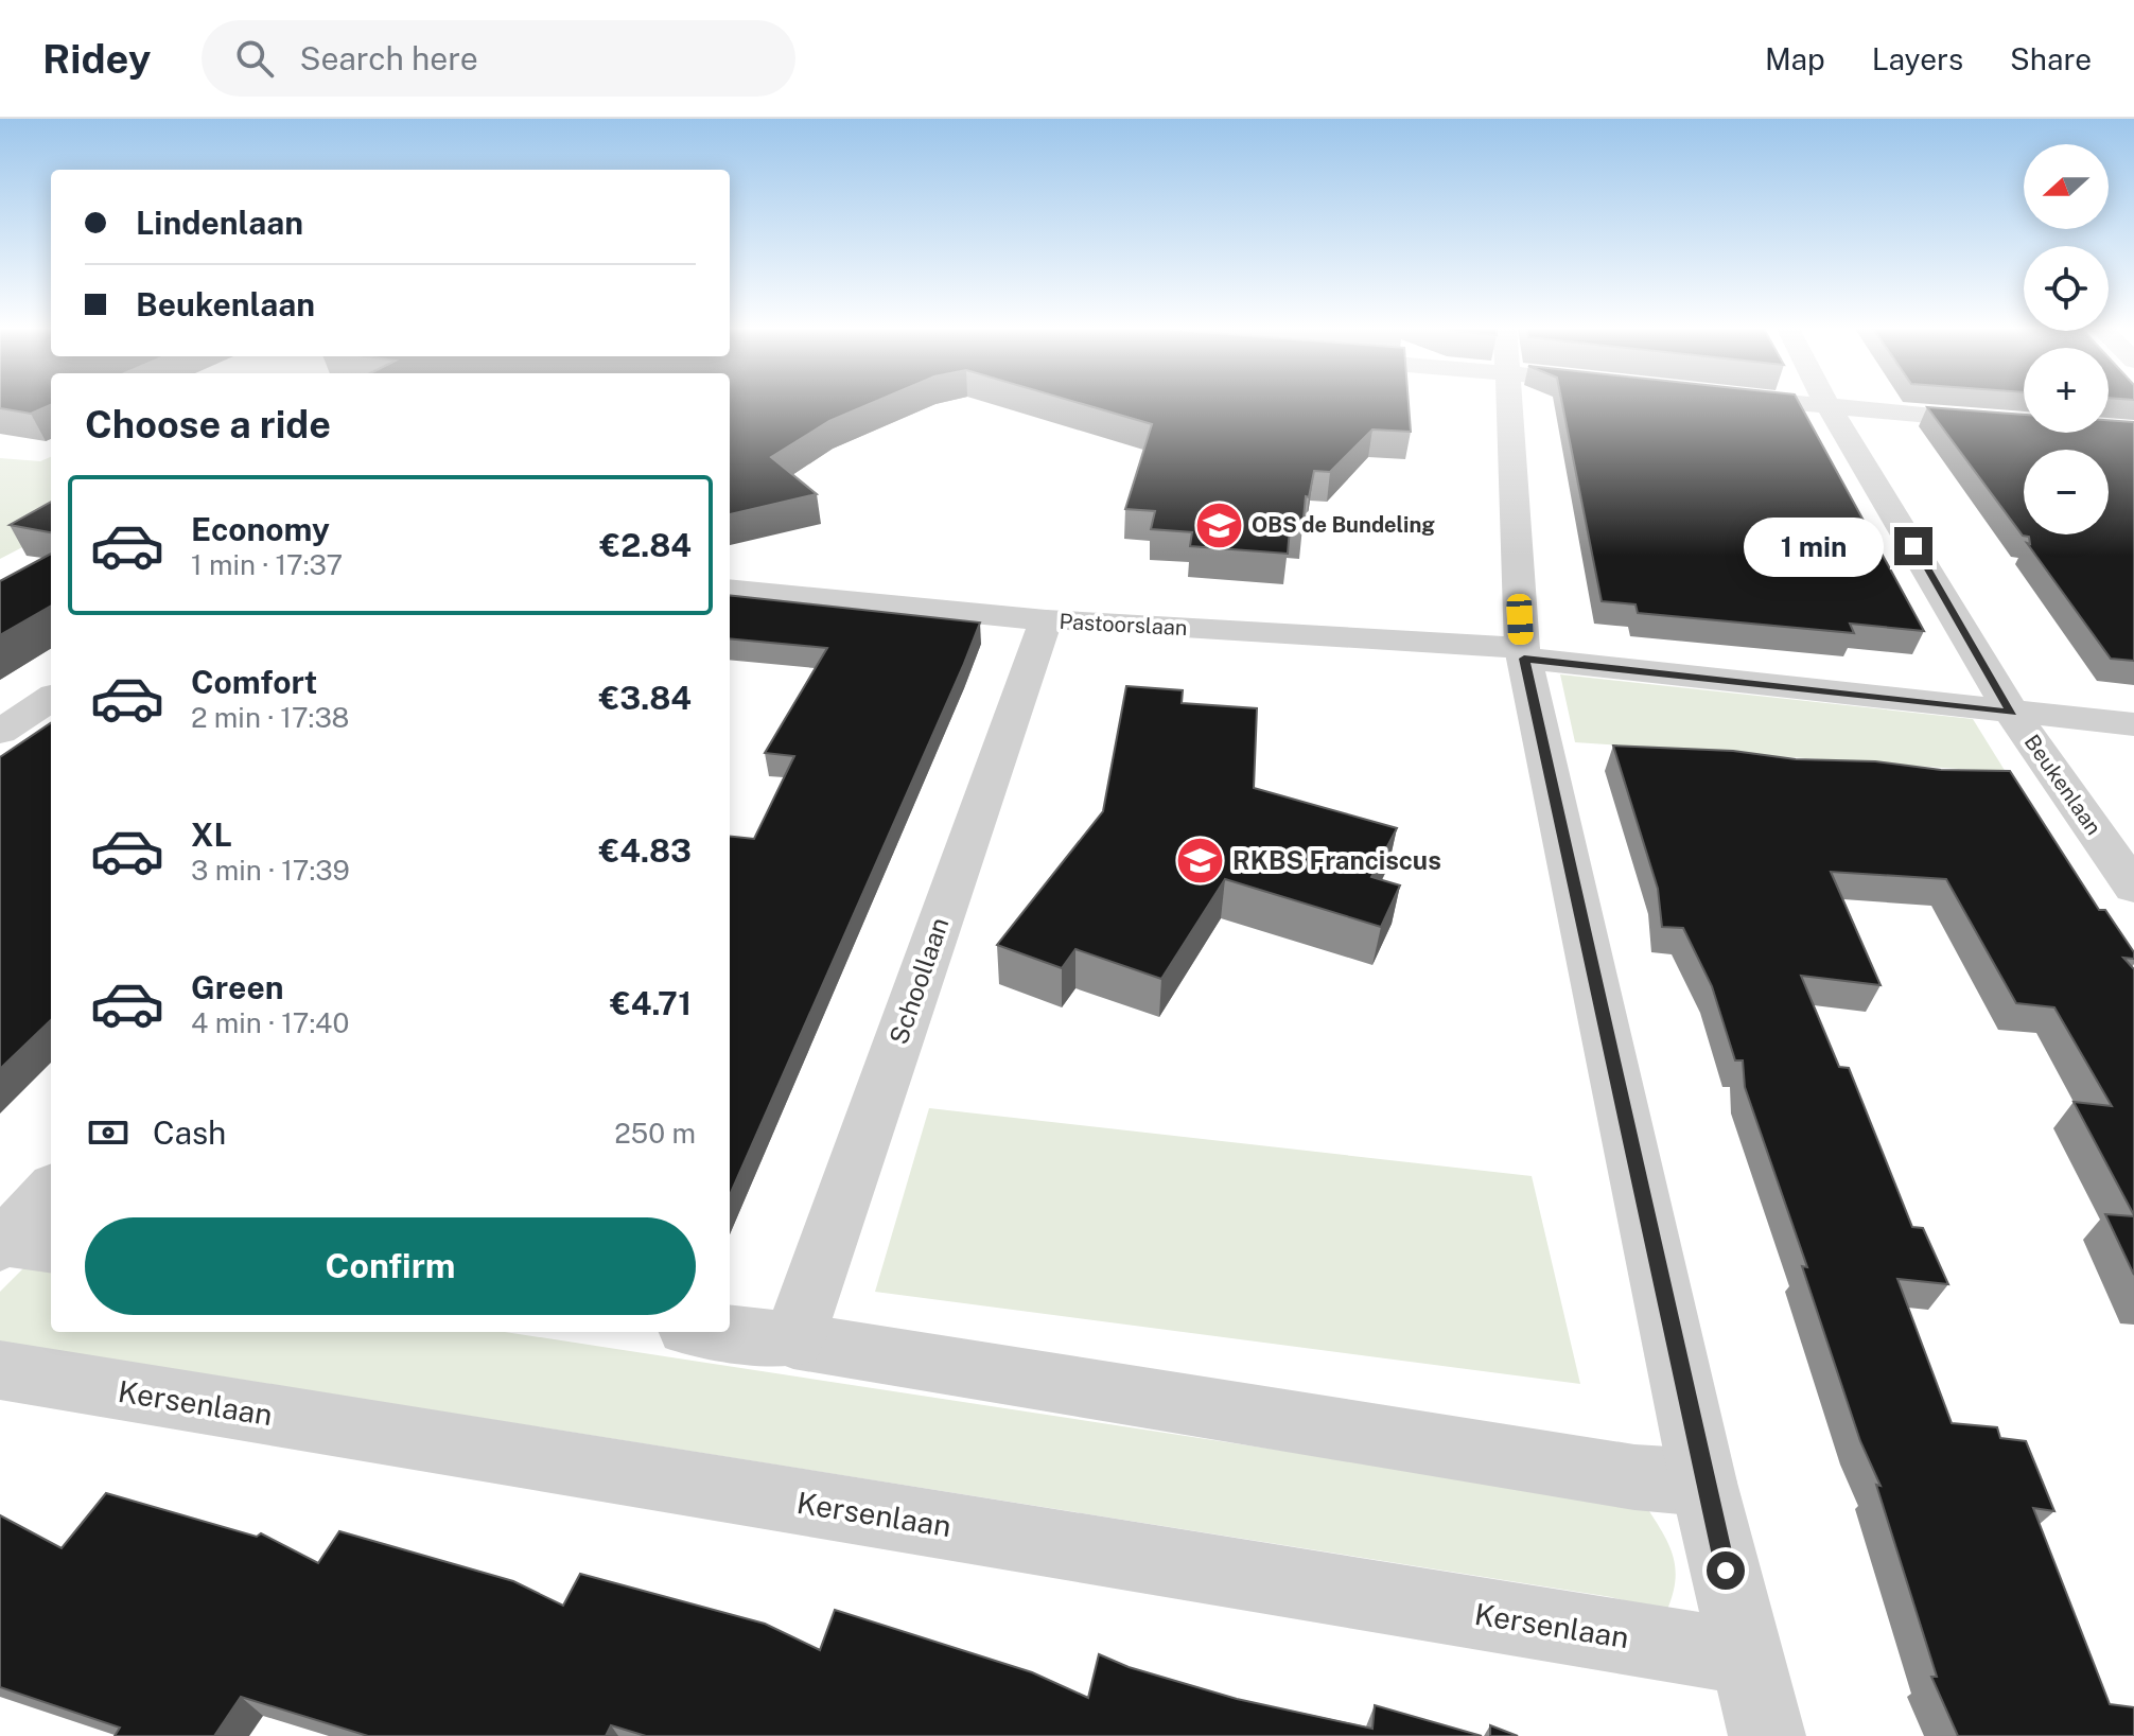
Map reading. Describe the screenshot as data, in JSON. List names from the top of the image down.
{
  "streets": {
    "street": [
      "Pastoorslaan",
      "Beukenlaan",
      "Schoollaan",
      "Kersenlaan"
    ]
  },
  "crossings": [
    ["Pastoorslaan", "Beukenlaan"],
    ["Pastoorslaan", "Schoollaan"]
  ],
  "places": {
    "school or university": ["OBS de Bundeling", "RKBS Franciscus"]
  },
  "north": "left",
  "page": {
    "header": "Ridey",
    "search": "Search here",
    "nav": ["Map", "Layers", "Share"],
    "map_buttons": ["+", "−"],
    "banner": ["Lindenlaan", "Beukenlaan"],
    "heading": "Choose a ride",
    "list": [
      {
        "name": "Economy",
        "note": "1 min · 17:37",
        "value": "€2.84"
      },
      {
        "name": "Comfort",
        "note": "2 min · 17:38",
        "value": "€3.84"
      },
      {
        "name": "XL",
        "note": "3 min · 17:39",
        "value": "€4.83"
      },
      {
        "name": "Green",
        "note": "4 min · 17:40",
        "value": "€4.71"
      }
    ],
    "bubble": "1 min",
    "pay": ["Cash", "250 m"],
    "buttons": "Confirm"
  }
}
